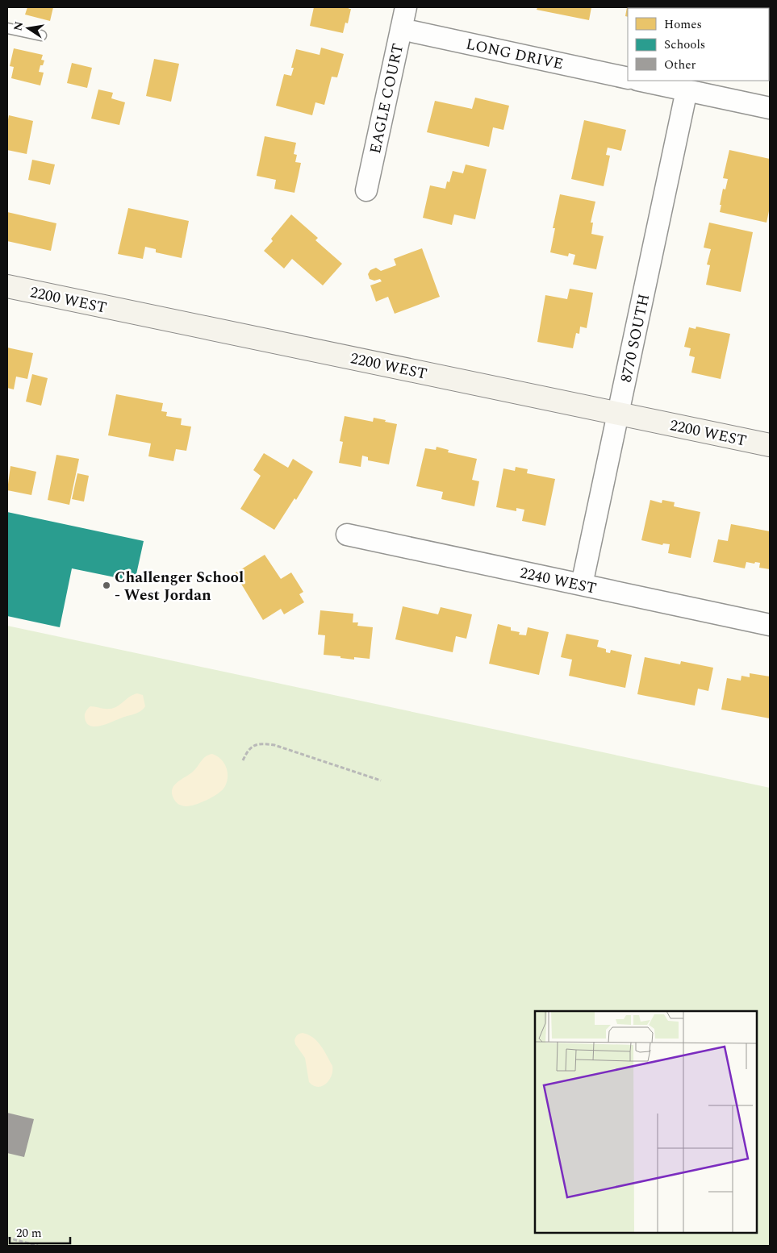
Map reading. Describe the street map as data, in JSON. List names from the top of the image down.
{
  "streets": {
    "street": [
      "LONG DRIVE",
      "EAGLE COURT",
      "2200 WEST",
      "8770 SOUTH",
      "2240 WEST"
    ]
  },
  "crossings": [
    ["LONG DRIVE", "EAGLE COURT"],
    ["2200 WEST", "8770 SOUTH"],
    ["8770 SOUTH", "2240 WEST"]
  ],
  "places": ["Challenger School - West Jordan"],
  "legend": ["Homes", "Schools", "Other"],
  "scale_bar": "20 m",
  "north": "left"
}
